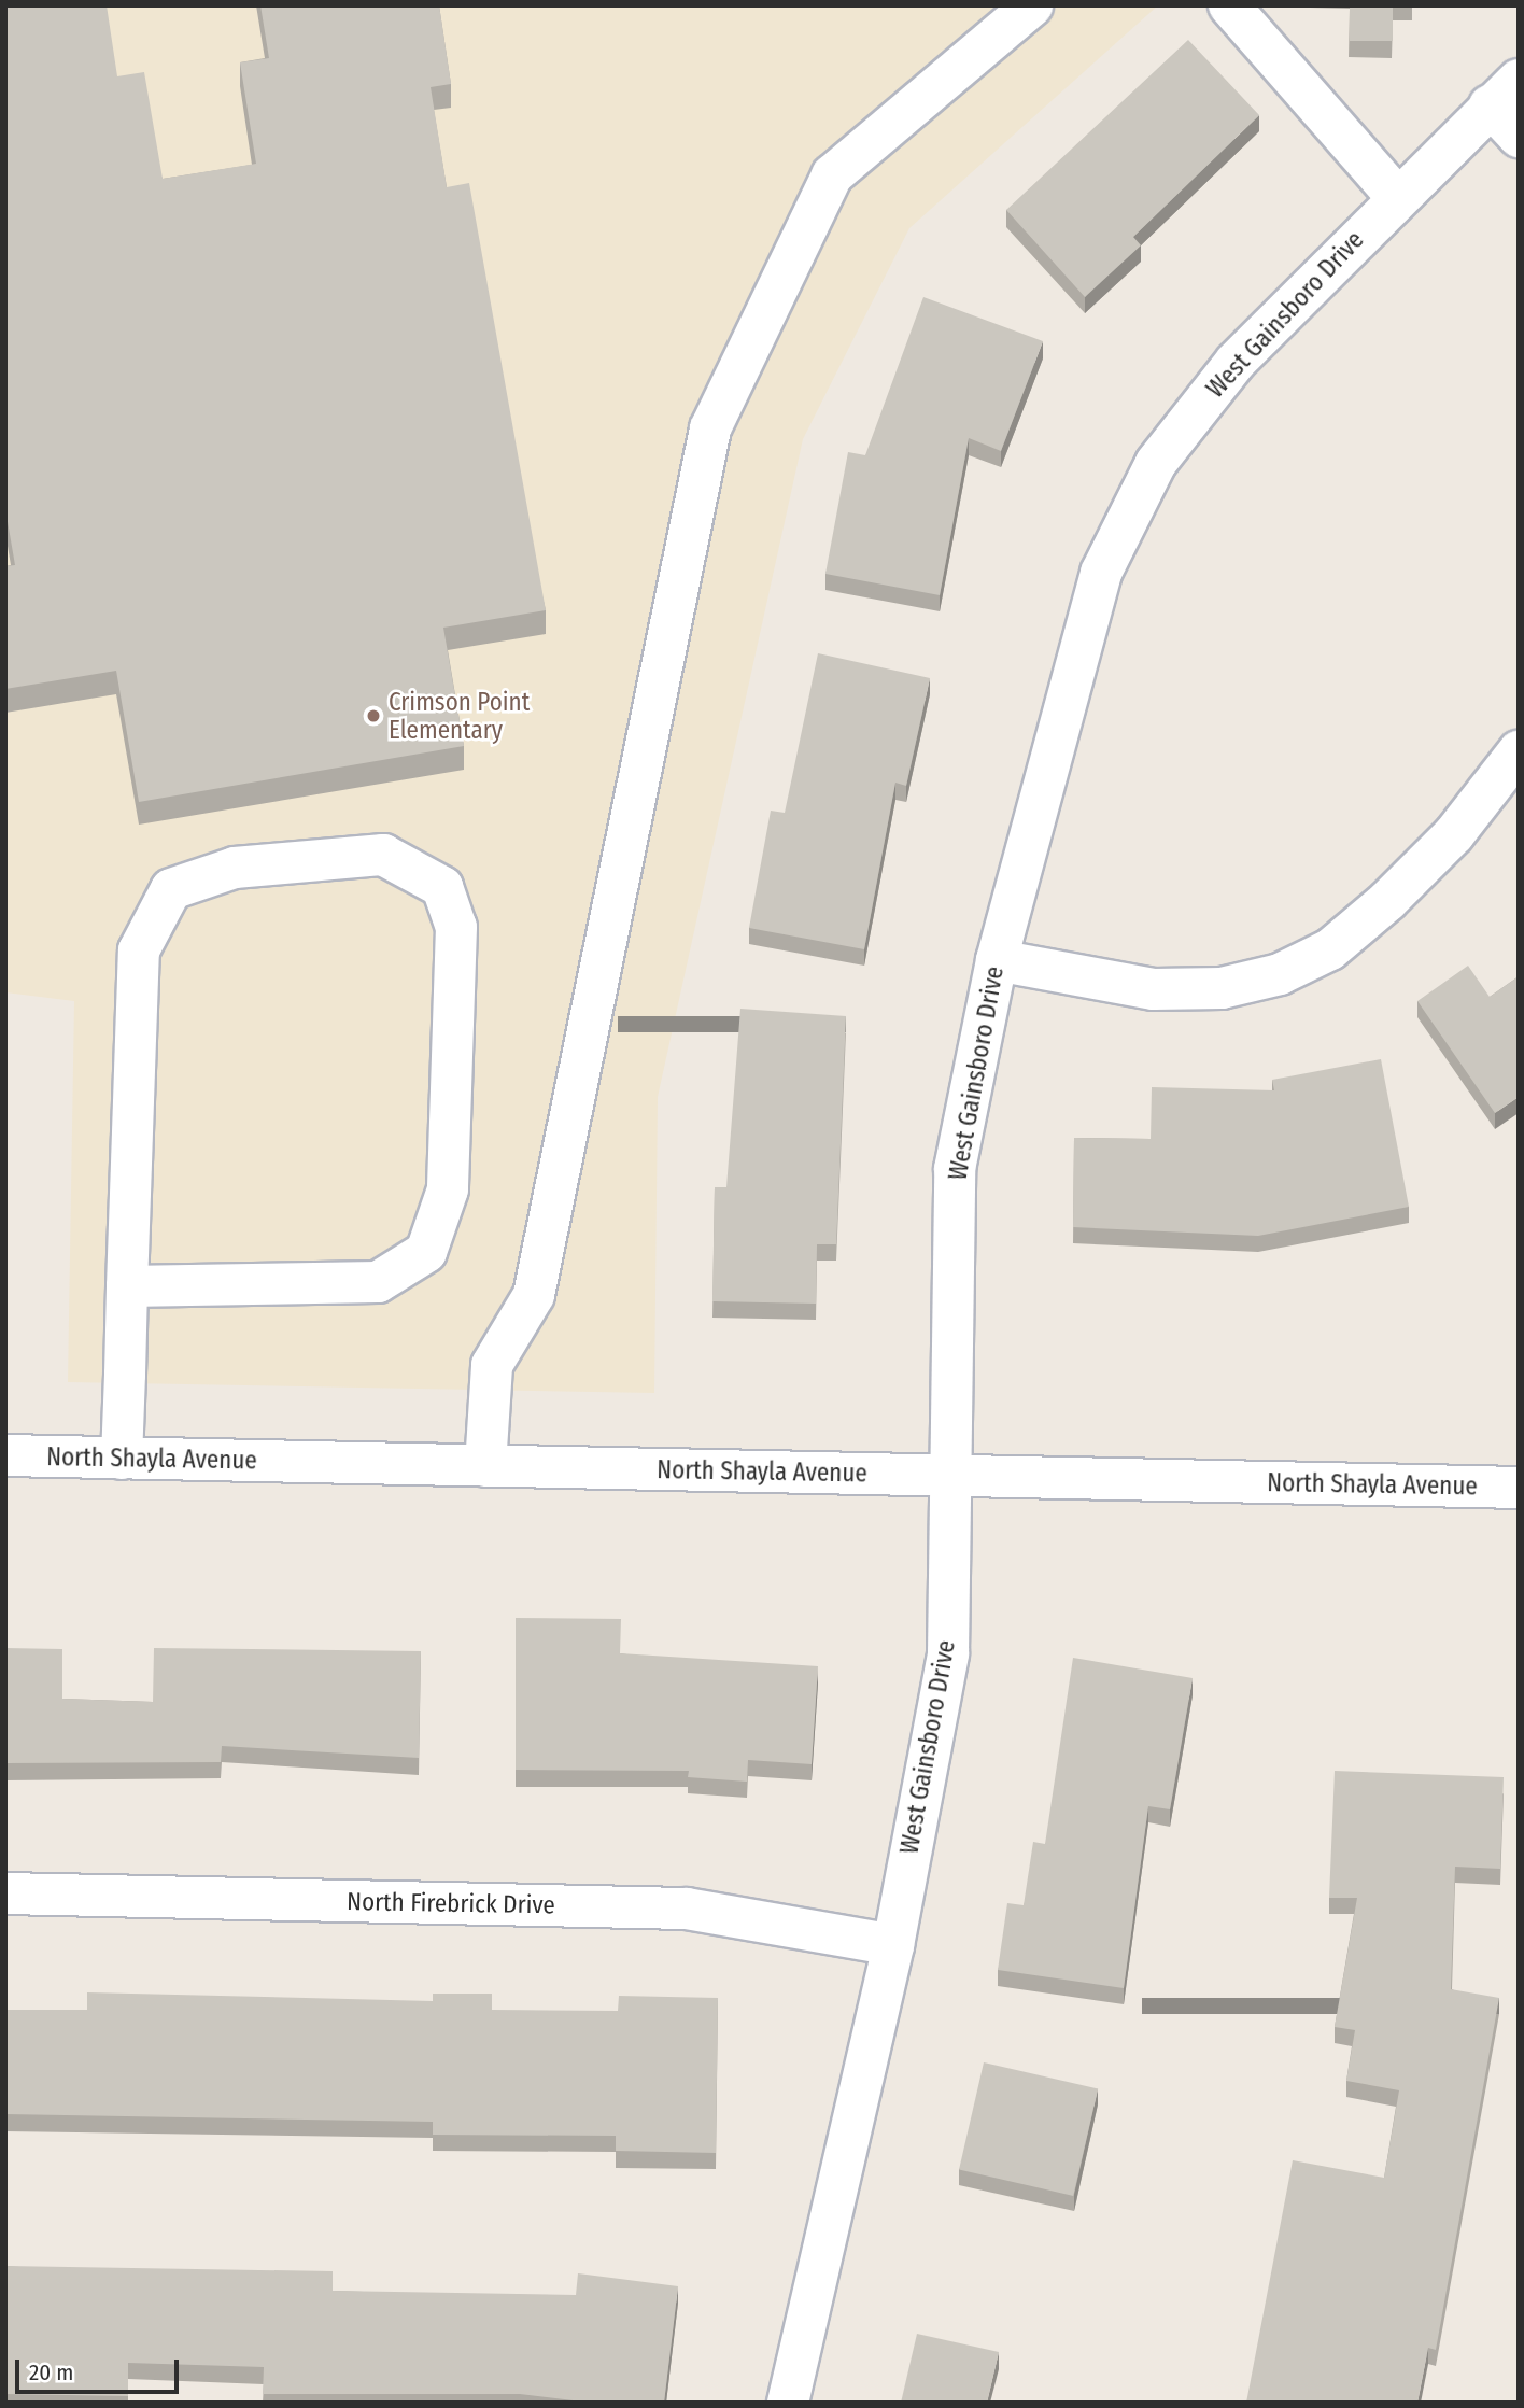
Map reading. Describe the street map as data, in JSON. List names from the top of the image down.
{
  "streets": {
    "street": ["West Gainsboro Drive", "North Shayla Avenue", "North Firebrick Drive"]
  },
  "crossings": [
    ["West Gainsboro Drive", "North Shayla Avenue"],
    ["West Gainsboro Drive", "North Firebrick Drive"]
  ],
  "places": ["Crimson Point Elementary"],
  "scale_bar": "20 m"
}
